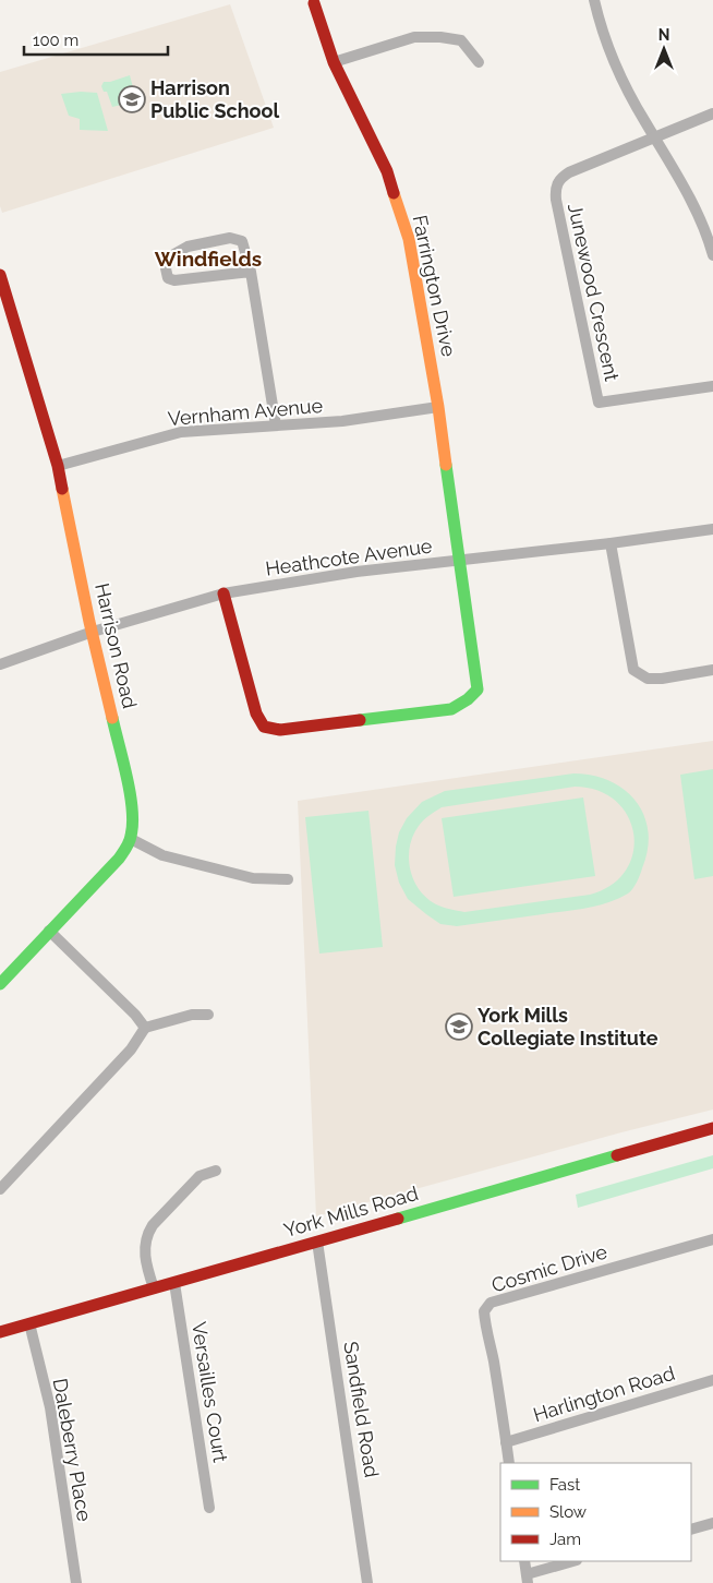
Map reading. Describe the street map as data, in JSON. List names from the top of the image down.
{
  "streets": {
    "street": [
      "Farrington Drive",
      "Junewood Crescent",
      "Vernham Avenue",
      "Heathcote Avenue",
      "Harrison Road",
      "York Mills Road",
      "Cosmic Drive",
      "Versailles Court",
      "Harlington Road",
      "Sandfield Road",
      "Daleberry Place"
    ]
  },
  "crossings": [
    ["Farrington Drive", "Vernham Avenue"],
    ["Farrington Drive", "Heathcote Avenue"],
    ["Vernham Avenue", "Harrison Road"],
    ["Heathcote Avenue", "Harrison Road"],
    ["York Mills Road", "Versailles Court"],
    ["York Mills Road", "Sandfield Road"],
    ["York Mills Road", "Daleberry Place"],
    ["Cosmic Drive", "Harlington Road"]
  ],
  "districts": ["Windfields"],
  "places": {
    "school or university": ["Harrison Public School", "York Mills Collegiate Institute"]
  },
  "legend": ["Fast", "Slow", "Jam"],
  "scale_bar": "100 m",
  "north": "top"
}
